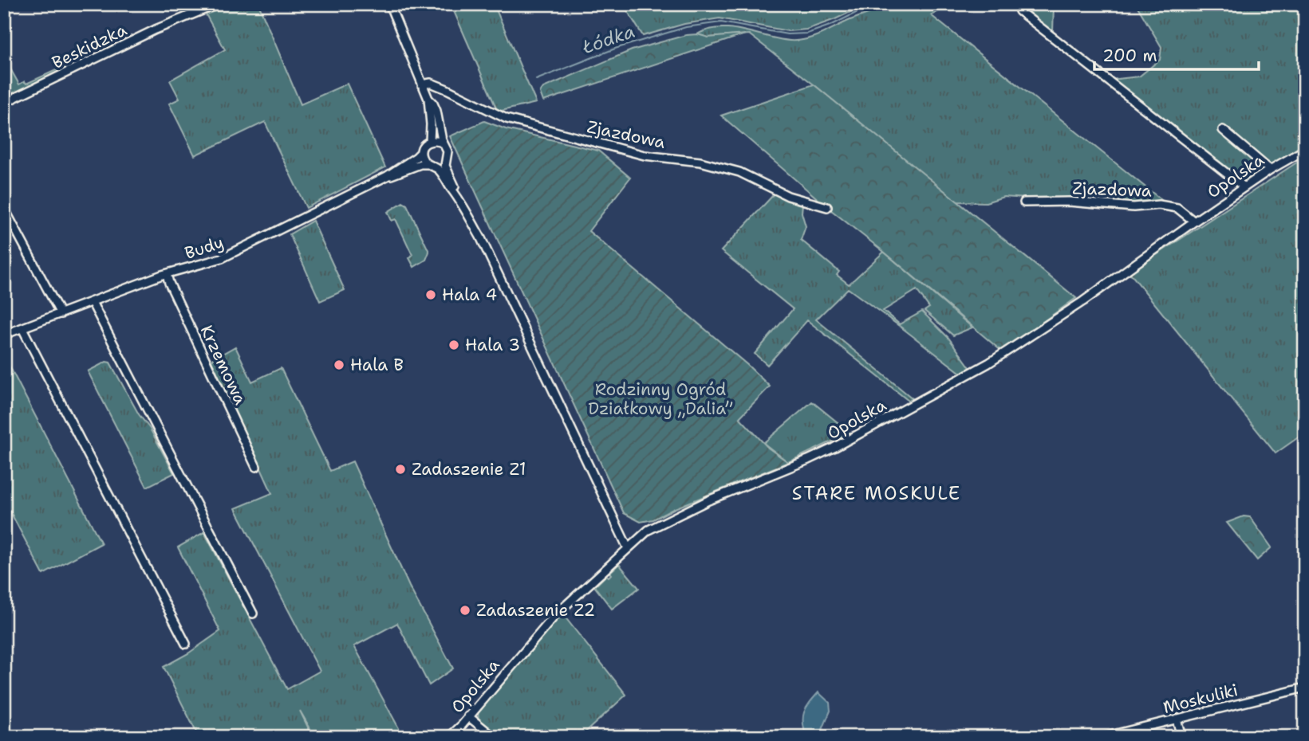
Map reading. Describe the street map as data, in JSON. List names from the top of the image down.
{
  "streets": {
    "street": [
      "Beskidzka",
      "Zjazdowa",
      "Opolska",
      "Budy",
      "Krzemowa",
      "Moskuliki"
    ]
  },
  "crossings": [
    ["Zjazdowa", "Opolska"],
    ["Budy", "Krzemowa"]
  ],
  "districts": ["STARE MOSKULE"],
  "water": ["Łódka"],
  "parks": ["Rodzinny Ogród Działkowy „Dalia”"],
  "places": [
    "Hala 4",
    "Hala 3",
    "Hala B",
    "Zadaszenie Z1",
    "Zadaszenie Z2"
  ],
  "scale_bar": "200 m"
}
